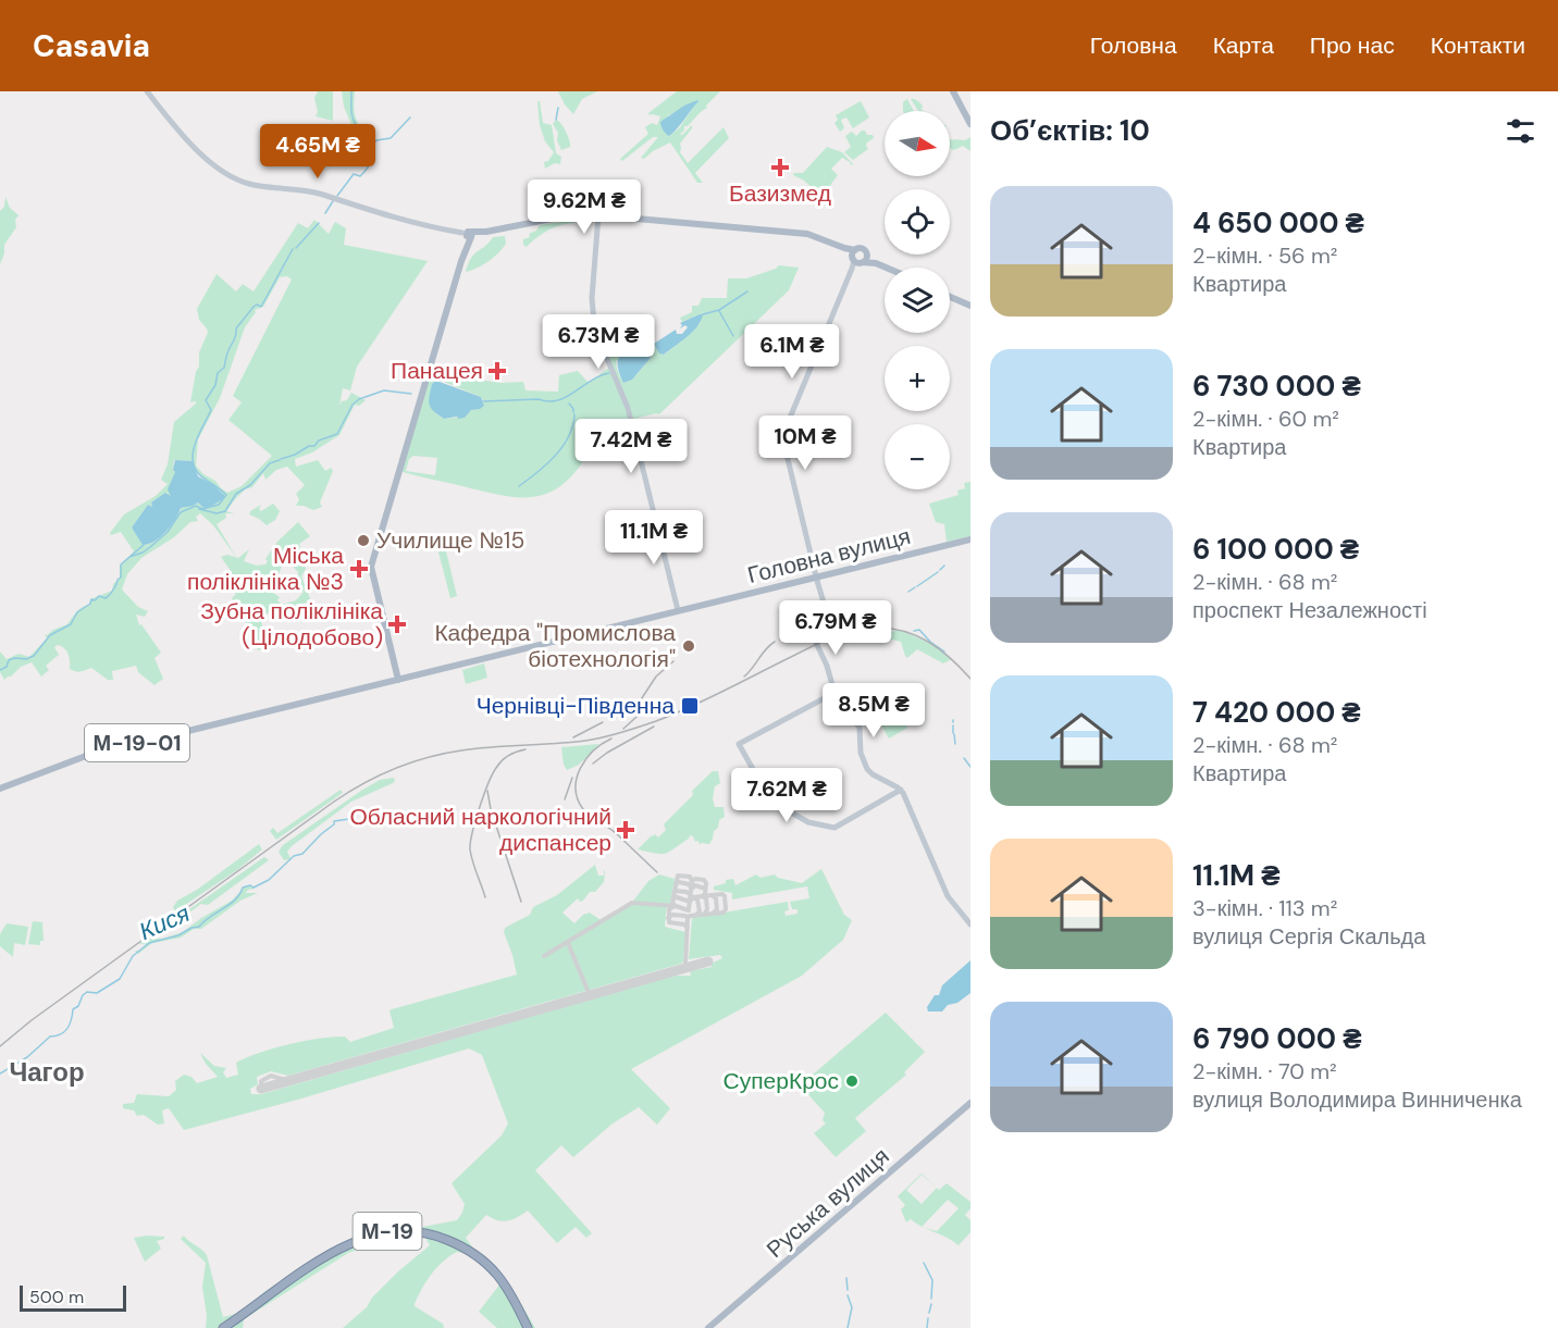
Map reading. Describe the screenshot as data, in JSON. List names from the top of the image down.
{
  "streets": {
    "highway": ["М-19"],
    "main road": ["Головна вулиця", "М-19-01", "Руська вулиця"]
  },
  "districts": ["Чагор"],
  "water": ["Кися"],
  "places": {
    "health": [
      "Базизмед",
      "Панацея",
      "Міська поліклініка №3",
      "Зубна поліклініка (Цілодобово)",
      "Обласний наркологічний диспансер"
    ],
    "other": ["Училище №15", "Кафедра \"Промислова біотехнологія\"", "СуперКрос"],
    "transit": ["Чернівці-Південна"]
  },
  "scale_bar": "500 m",
  "north": "right",
  "page": {
    "header": "Casavia",
    "nav": [
      "Головна",
      "Карта",
      "Про нас",
      "Контакти"
    ],
    "heading": "Об’єктів: 10",
    "map_buttons": ["+", "−"],
    "price": [
      "4.65M ₴",
      "9.62M ₴",
      "6.73M ₴",
      "6.1M ₴",
      "10M ₴",
      "7.42M ₴",
      "11.1M ₴",
      "6.79M ₴",
      "8.5M ₴",
      "7.62M ₴"
    ],
    "list": [
      {
        "name": "4 650 000 ₴",
        "note": "2-кімн. · 56 m² · Квартира"
      },
      {
        "name": "6 730 000 ₴",
        "note": "2-кімн. · 60 m² · Квартира"
      },
      {
        "name": "6 100 000 ₴",
        "note": "2-кімн. · 68 m² · проспект Незалежності"
      },
      {
        "name": "7 420 000 ₴",
        "note": "2-кімн. · 68 m² · Квартира"
      },
      {
        "name": "11.1M ₴",
        "note": "3-кімн. · 113 m² · вулиця Сергія Скальда"
      },
      {
        "name": "6 790 000 ₴",
        "note": "2-кімн. · 70 m² · вулиця Володимира Винниченка"
      }
    ],
    "scale": "500 m"
  }
}
